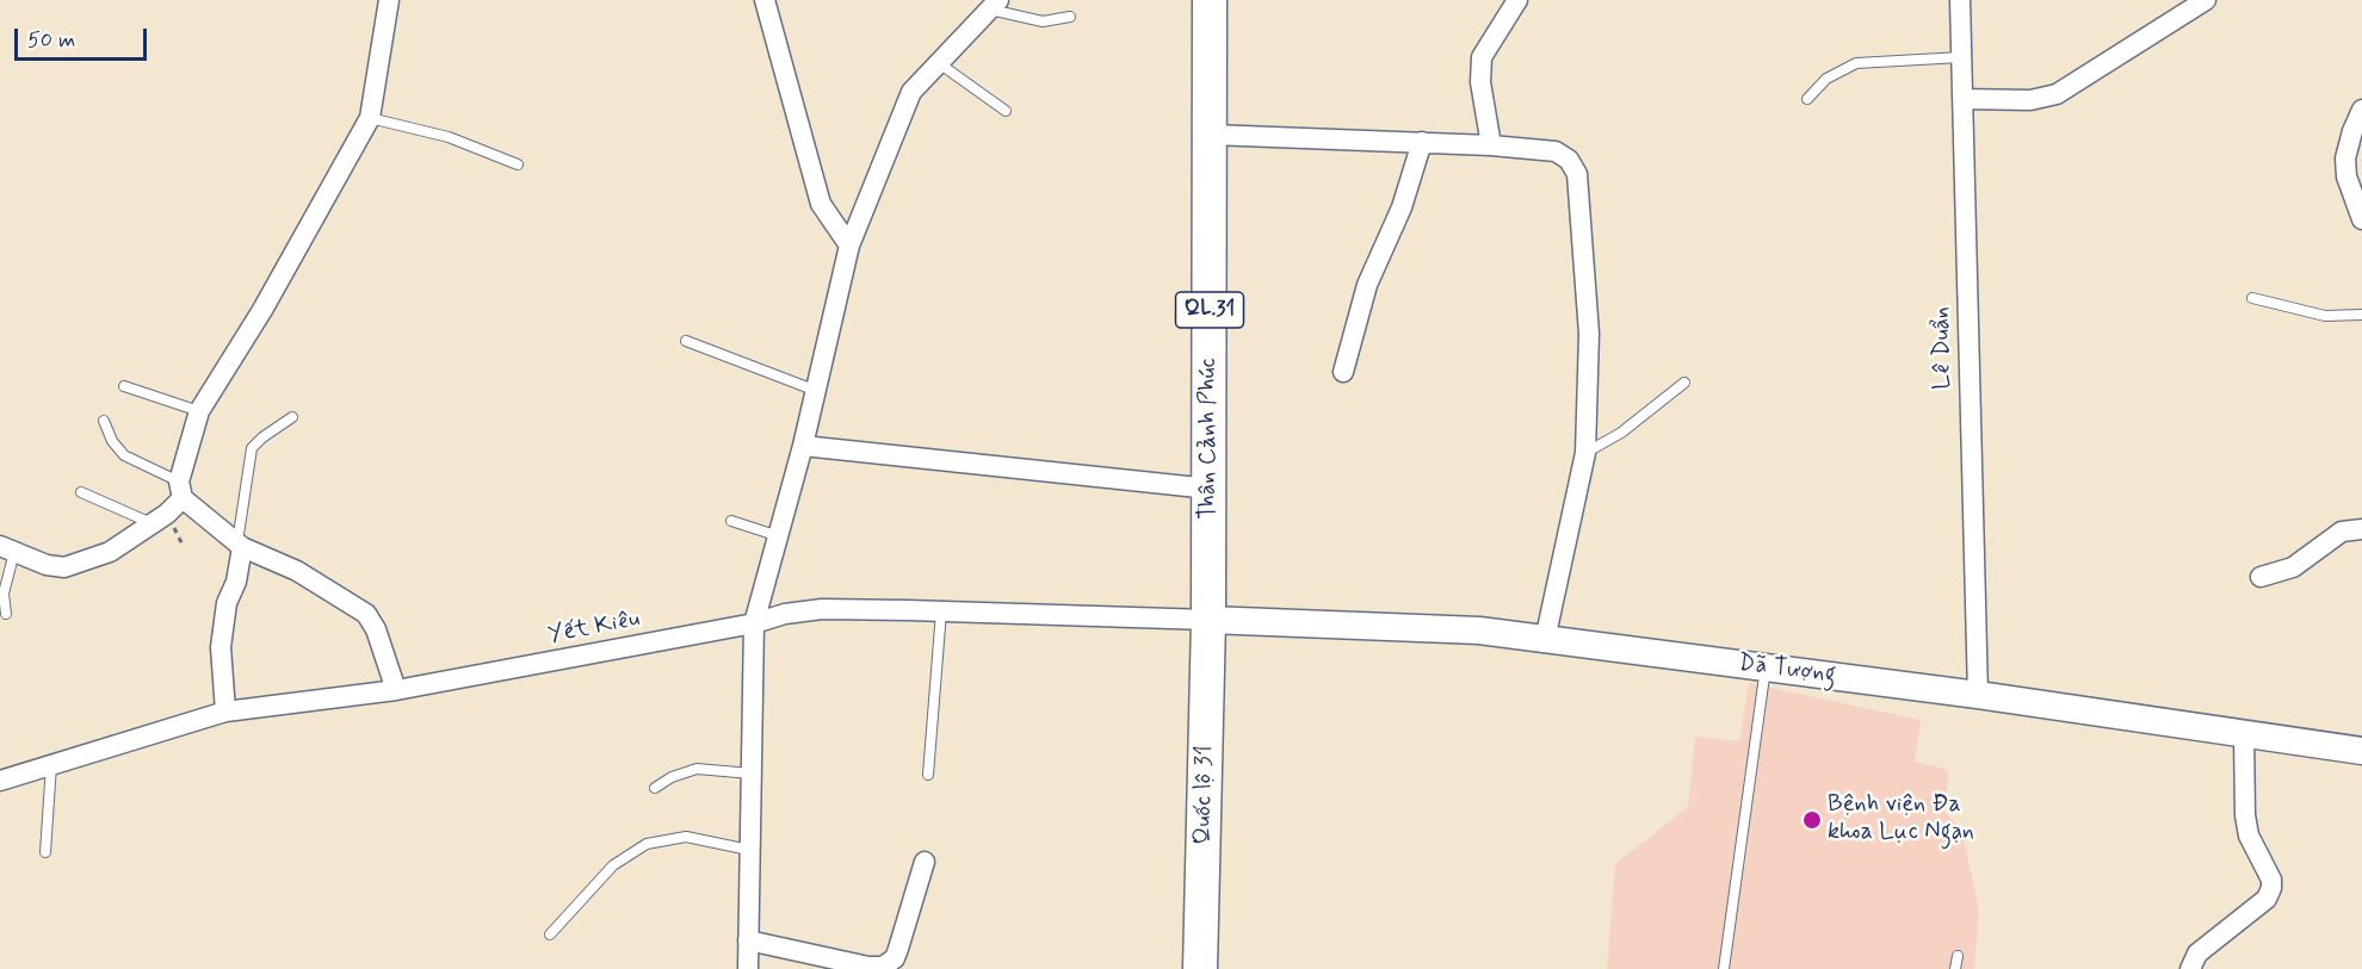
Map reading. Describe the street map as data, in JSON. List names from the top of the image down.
{
  "streets": {
    "highway": ["QL.31", "Thân Cảnh Phúc", "Quốc lộ 31"],
    "street": ["Lê Duẩn", "Yết Kiêu", "Dã Tượng"]
  },
  "crossings": [
    ["Lê Duẩn", "Dã Tượng"],
    ["Thân Cảnh Phúc", "Yết Kiêu"],
    ["Thân Cảnh Phúc", "Dã Tượng"],
    ["Thân Cảnh Phúc", "Quốc lộ 31"],
    ["Yết Kiêu", "Dã Tượng"],
    ["Yết Kiêu", "Quốc lộ 31"],
    ["Dã Tượng", "Quốc lộ 31"]
  ],
  "places": ["Bệnh viện Đa khoa Lục Ngạn"],
  "scale_bar": "50 m"
}
